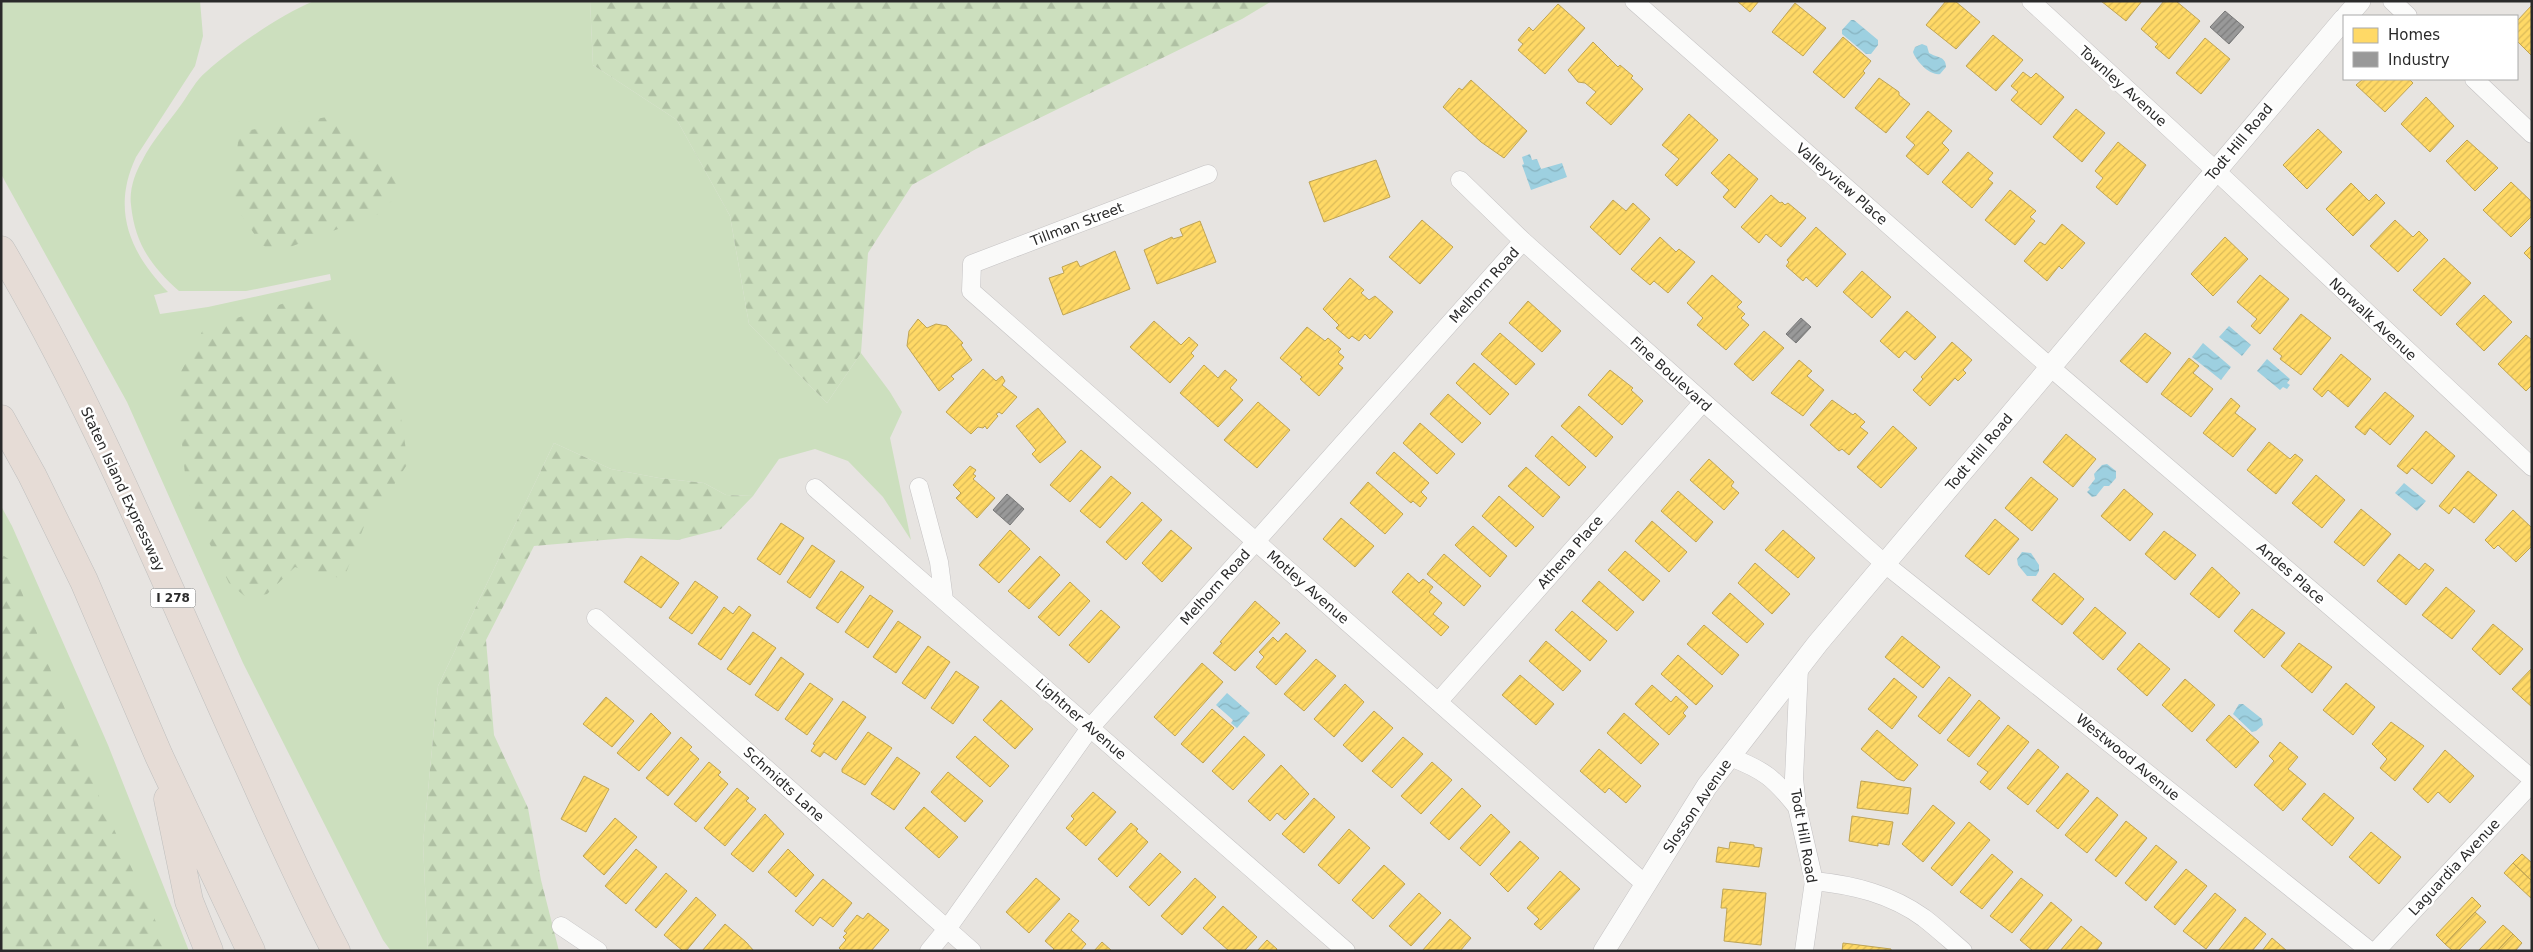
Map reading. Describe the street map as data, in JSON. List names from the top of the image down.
{
  "streets": {
    "highway": ["Staten Island Expressway", "I 278"],
    "street": [
      "Townley Avenue",
      "Todt Hill Road",
      "Valleyview Place",
      "Tillman Street",
      "Melhorn Road",
      "Norwalk Avenue",
      "Fine Boulevard",
      "Athena Place",
      "Andes Place",
      "Motley Avenue",
      "Lightner Avenue",
      "Westwood Avenue",
      "Schmidts Lane",
      "Slosson Avenue",
      "Laguardia Avenue"
    ]
  },
  "crossings": [
    ["Townley Avenue", "Todt Hill Road"],
    ["Townley Avenue", "Norwalk Avenue"],
    ["Todt Hill Road", "Valleyview Place"],
    ["Todt Hill Road", "Norwalk Avenue"],
    ["Todt Hill Road", "Fine Boulevard"],
    ["Todt Hill Road", "Andes Place"],
    ["Todt Hill Road", "Westwood Avenue"],
    ["Todt Hill Road", "Slosson Avenue"],
    ["Valleyview Place", "Andes Place"],
    ["Tillman Street", "Motley Avenue"],
    ["Melhorn Road", "Fine Boulevard"],
    ["Melhorn Road", "Motley Avenue"],
    ["Melhorn Road", "Lightner Avenue"],
    ["Melhorn Road", "Schmidts Lane"],
    ["Fine Boulevard", "Athena Place"],
    ["Fine Boulevard", "Westwood Avenue"],
    ["Athena Place", "Motley Avenue"],
    ["Andes Place", "Laguardia Avenue"],
    ["Motley Avenue", "Slosson Avenue"]
  ],
  "legend": ["Homes", "Industry"]
}
